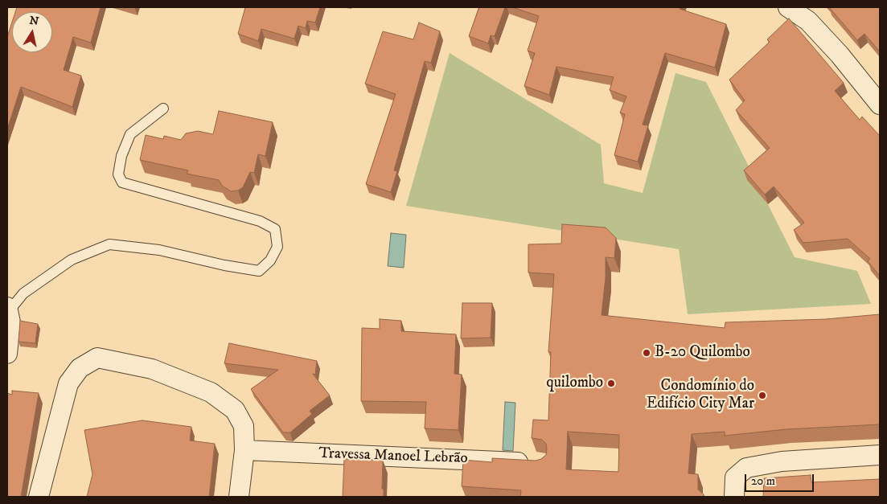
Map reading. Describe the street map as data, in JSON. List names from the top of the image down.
{
  "streets": {
    "street": ["Travessa Manoel Lebrão"]
  },
  "places": ["B-20 Quilombo", "quilombo", "Condomínio do Edifício City Mar"],
  "scale_bar": "20 m",
  "north": "top"
}
